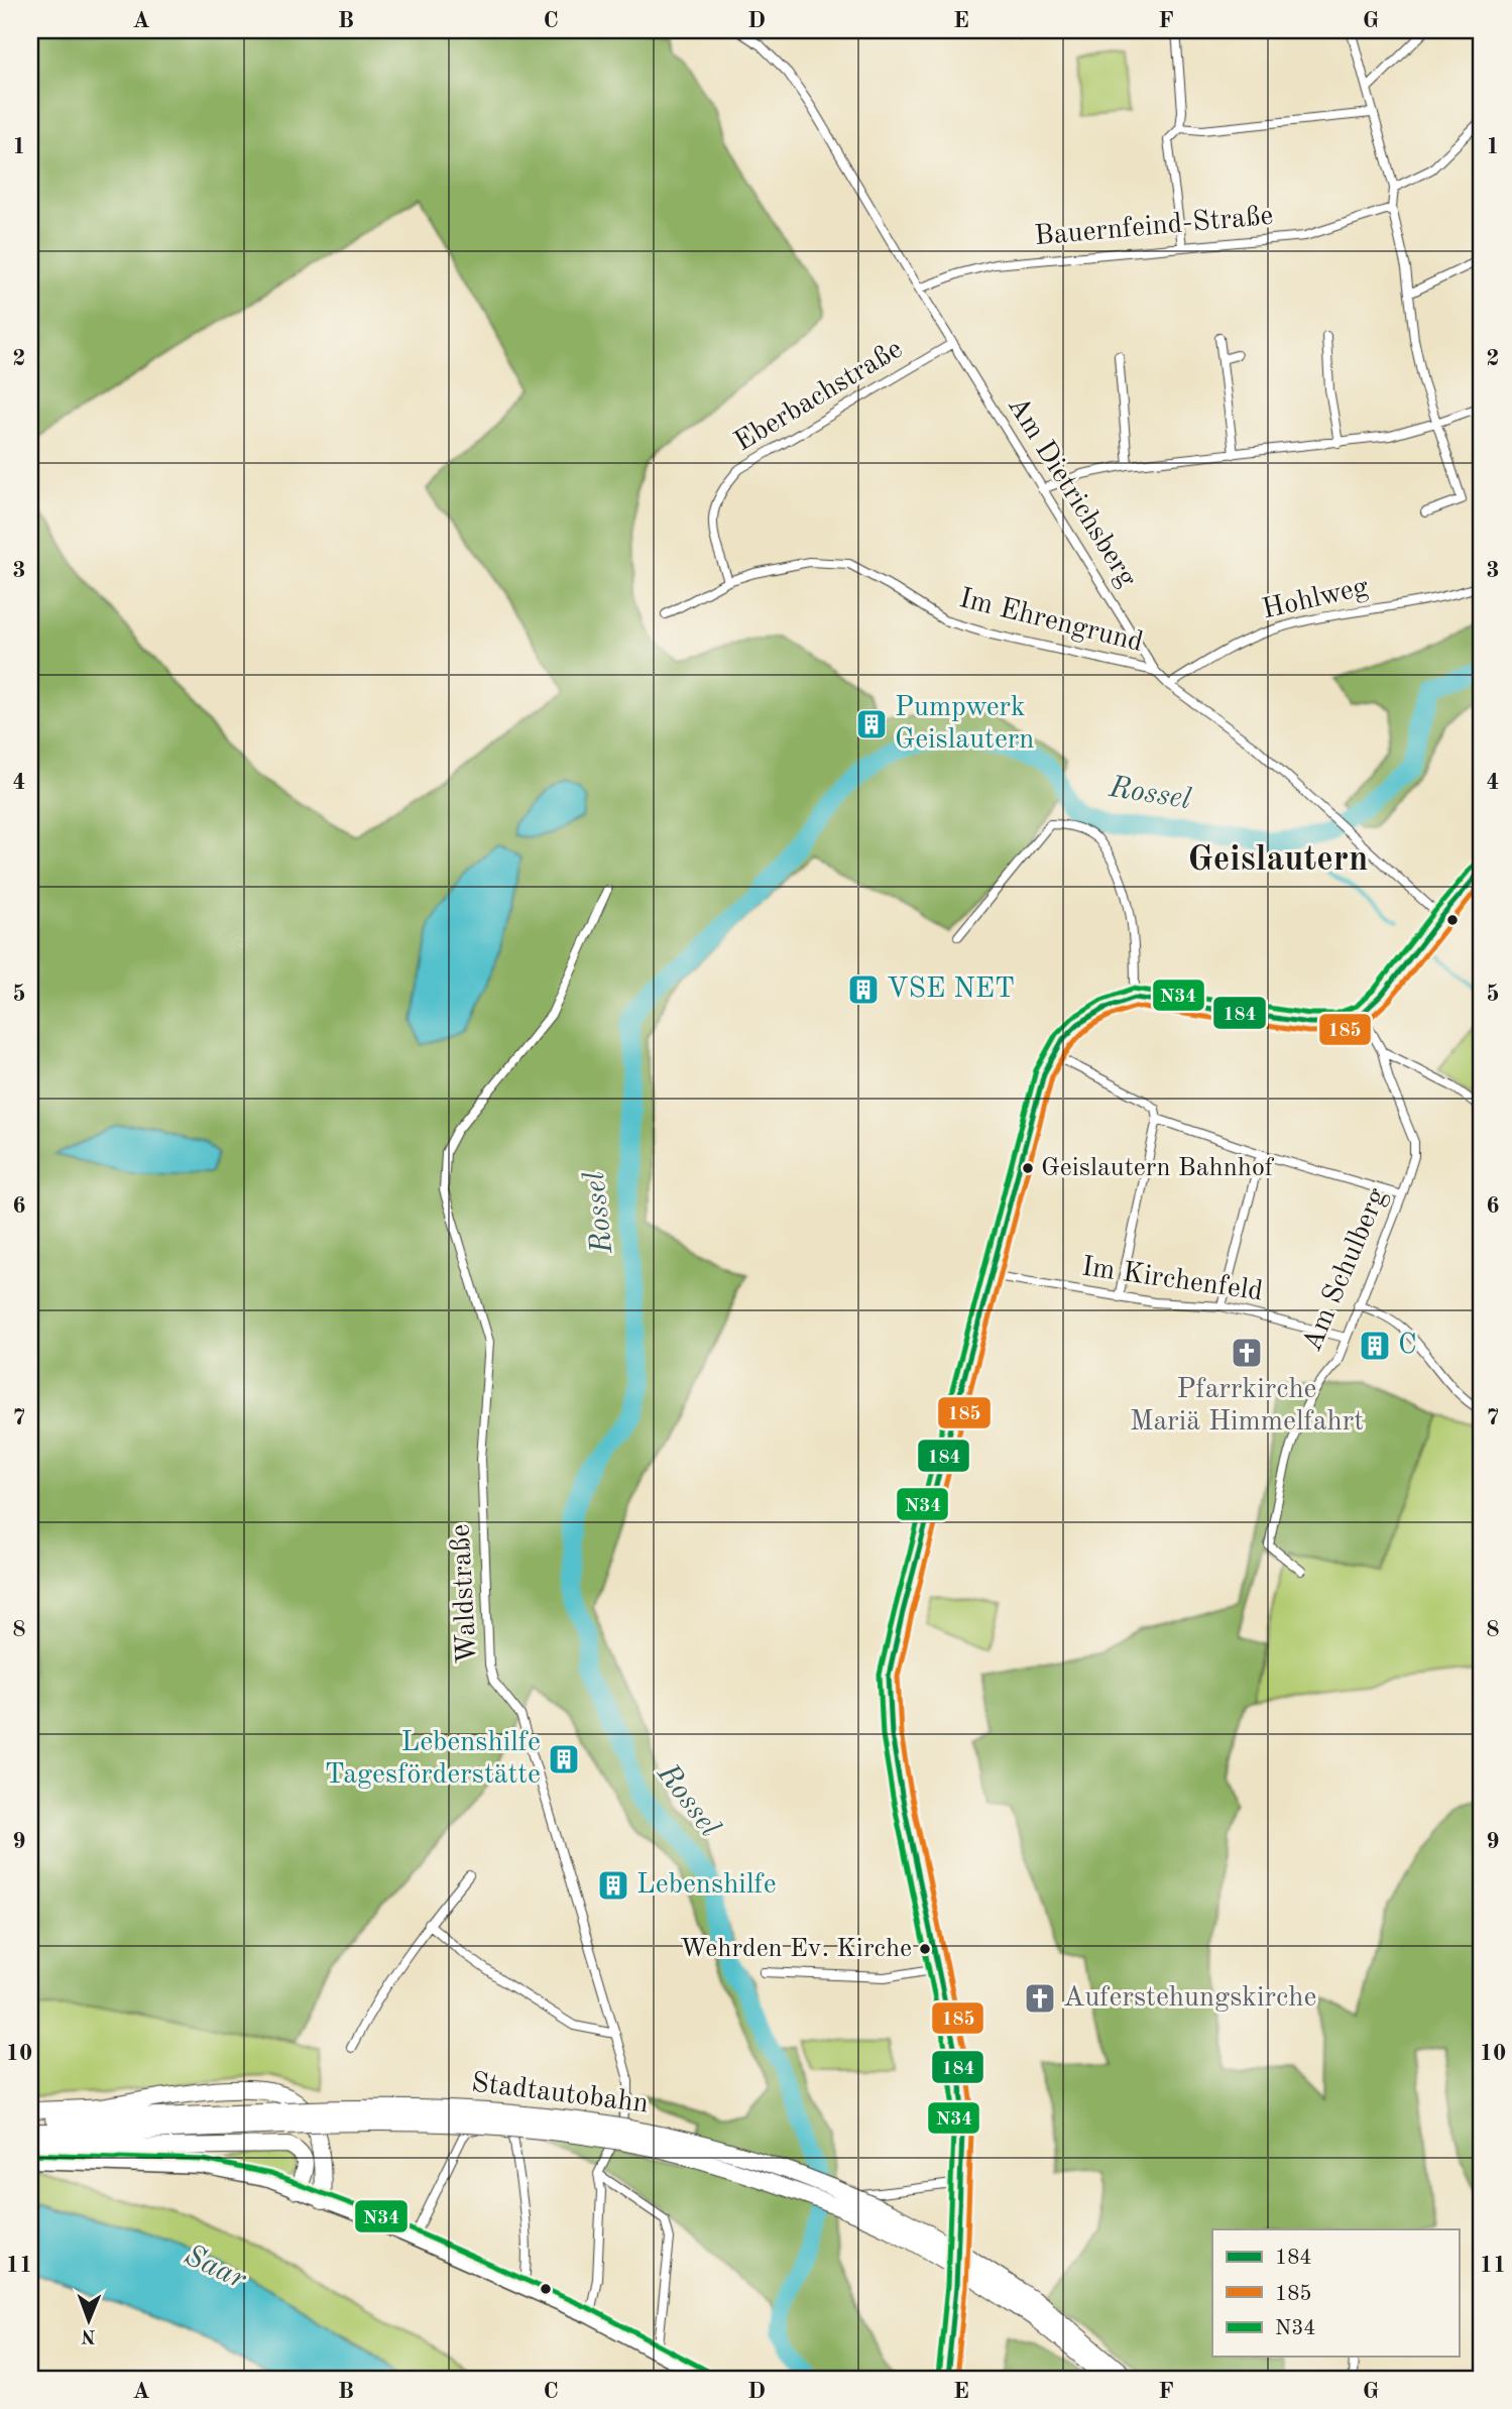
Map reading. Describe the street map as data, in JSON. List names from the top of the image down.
{
  "streets": {
    "highway": ["Stadtautobahn"],
    "street": [
      "Bauernfeind-Straße",
      "Eberbachstraße",
      "Am Dietrichsberg",
      "Hohlweg",
      "Im Ehrengrund",
      "Am Schulberg",
      "Im Kirchenfeld",
      "Waldstraße"
    ]
  },
  "crossings": [
    ["Bauernfeind-Straße", "Am Dietrichsberg"],
    ["Eberbachstraße", "Am Dietrichsberg"],
    ["Eberbachstraße", "Im Ehrengrund"],
    ["Am Dietrichsberg", "Hohlweg"],
    ["Am Dietrichsberg", "Im Ehrengrund"],
    ["Am Schulberg", "Im Kirchenfeld"]
  ],
  "districts": ["Geislautern"],
  "water": ["Rossel", "Saar"],
  "places": {
    "building": [
      "Pumpwerk Geislautern",
      "VSE NET",
      "C",
      "Lebenshilfe Tagesförderstätte",
      "Lebenshilfe"
    ],
    "other": ["Geislautern Bahnhof", "Wehrden Ev. Kirche"],
    "church": ["Pfarrkirche Mariä Himmelfahrt", "Auferstehungskirche"]
  },
  "lines": ["transit line N34", "transit line 184", "transit line 185"],
  "legend": ["184", "185", "N34"],
  "north": "bottom",
  "grid": {
    "columns": [
      "A",
      "B",
      "C",
      "D",
      "E",
      "F",
      "G"
    ],
    "rows": [
      "1",
      "2",
      "3",
      "4",
      "5",
      "6",
      "7",
      "8",
      "9",
      "10",
      "11"
    ]
  }
}
